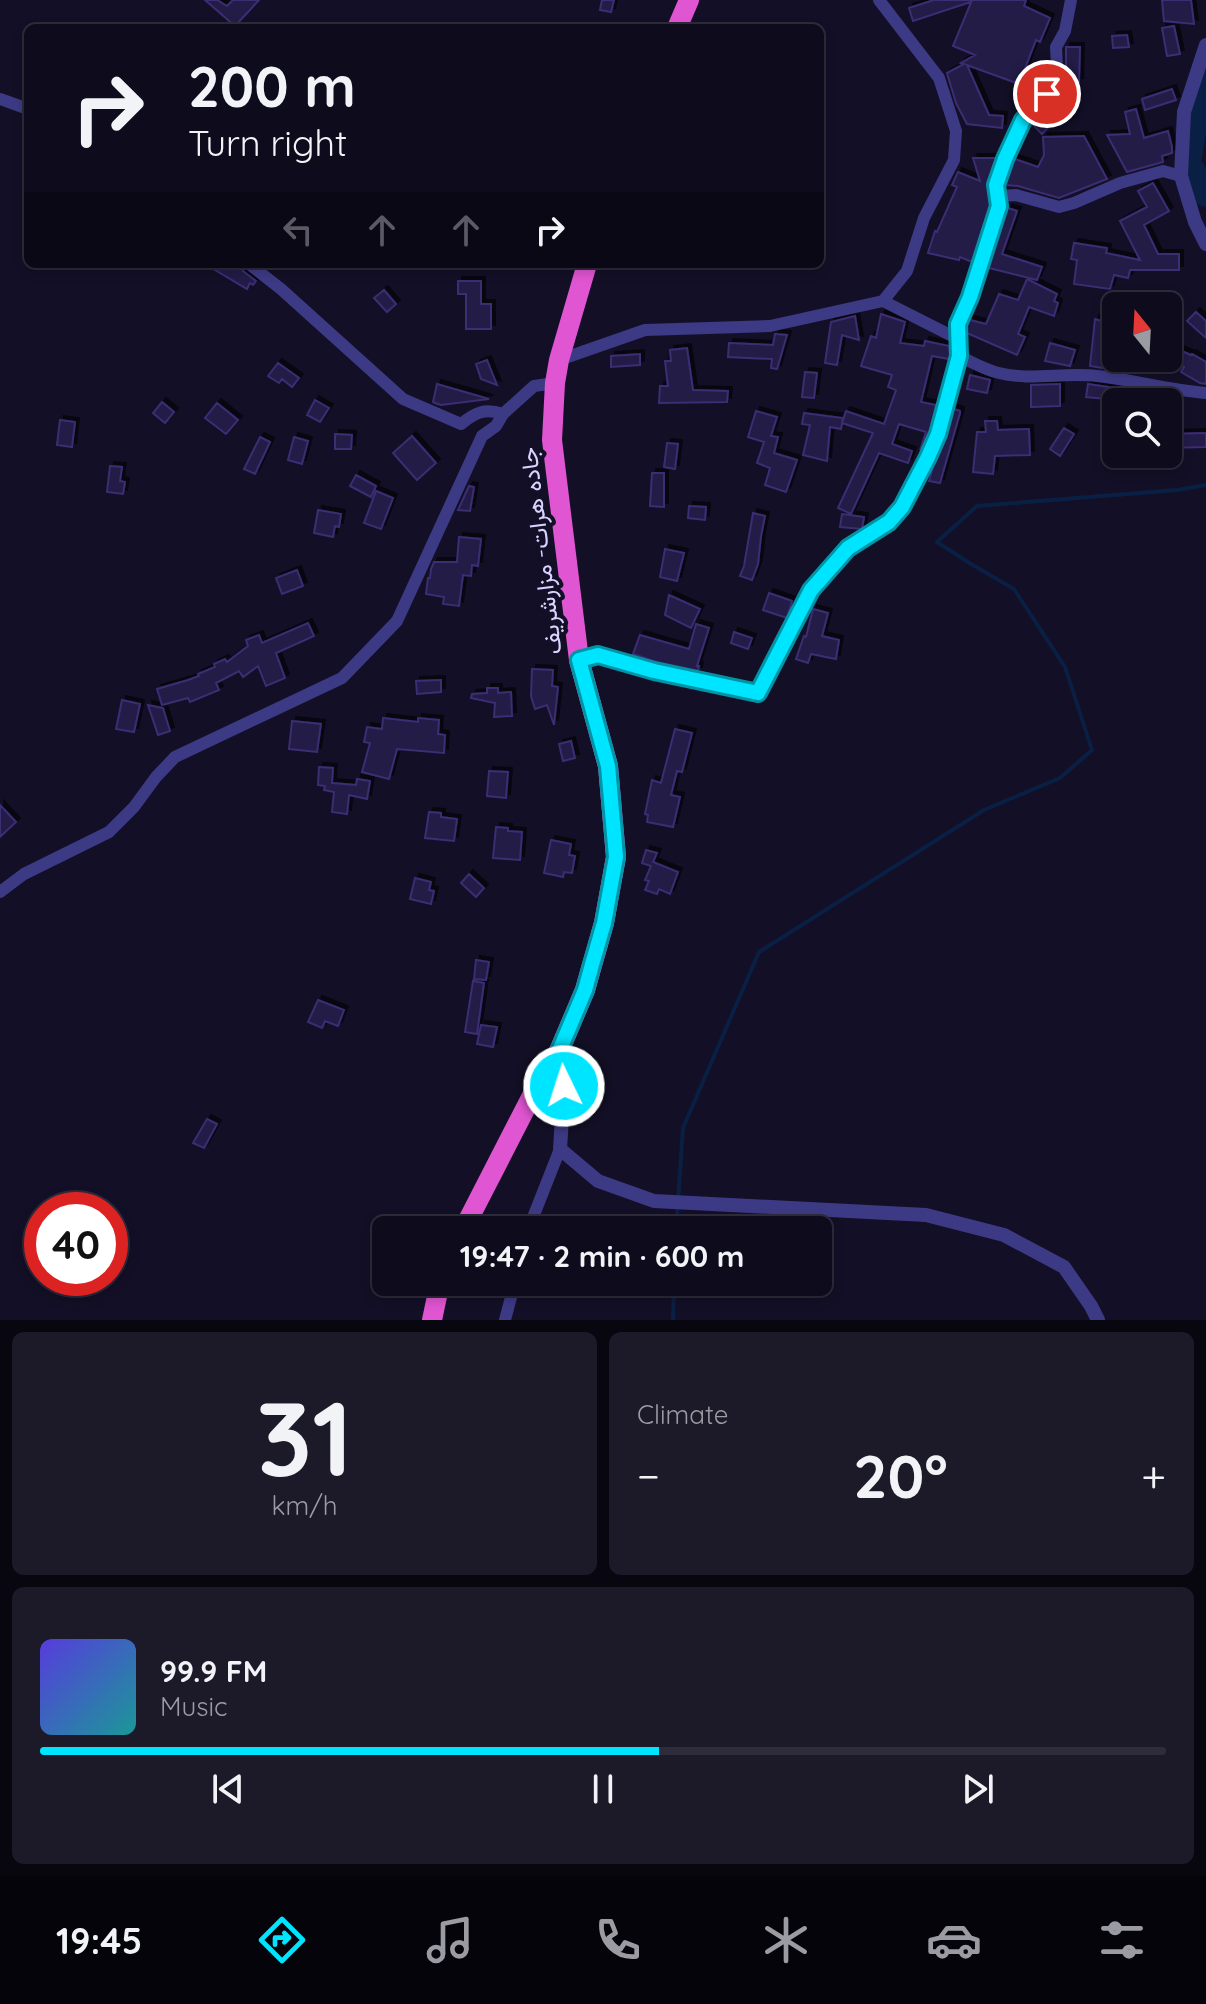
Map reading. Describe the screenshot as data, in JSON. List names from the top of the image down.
{
  "streets": {
    "highway": ["جاده هرات- مزارشریف"]
  },
  "north": "top",
  "page": {
    "turn": ["200 m", "Turn right"],
    "limit": "40",
    "trip": "19:47 · 2 min · 600 m",
    "tile": [
      ["31", "km/h"],
      "Climate"
    ],
    "heat": ["−", "20°", "+"],
    "song": ["99.9 FM", "Music"],
    "tabs": "19:45"
  }
}
